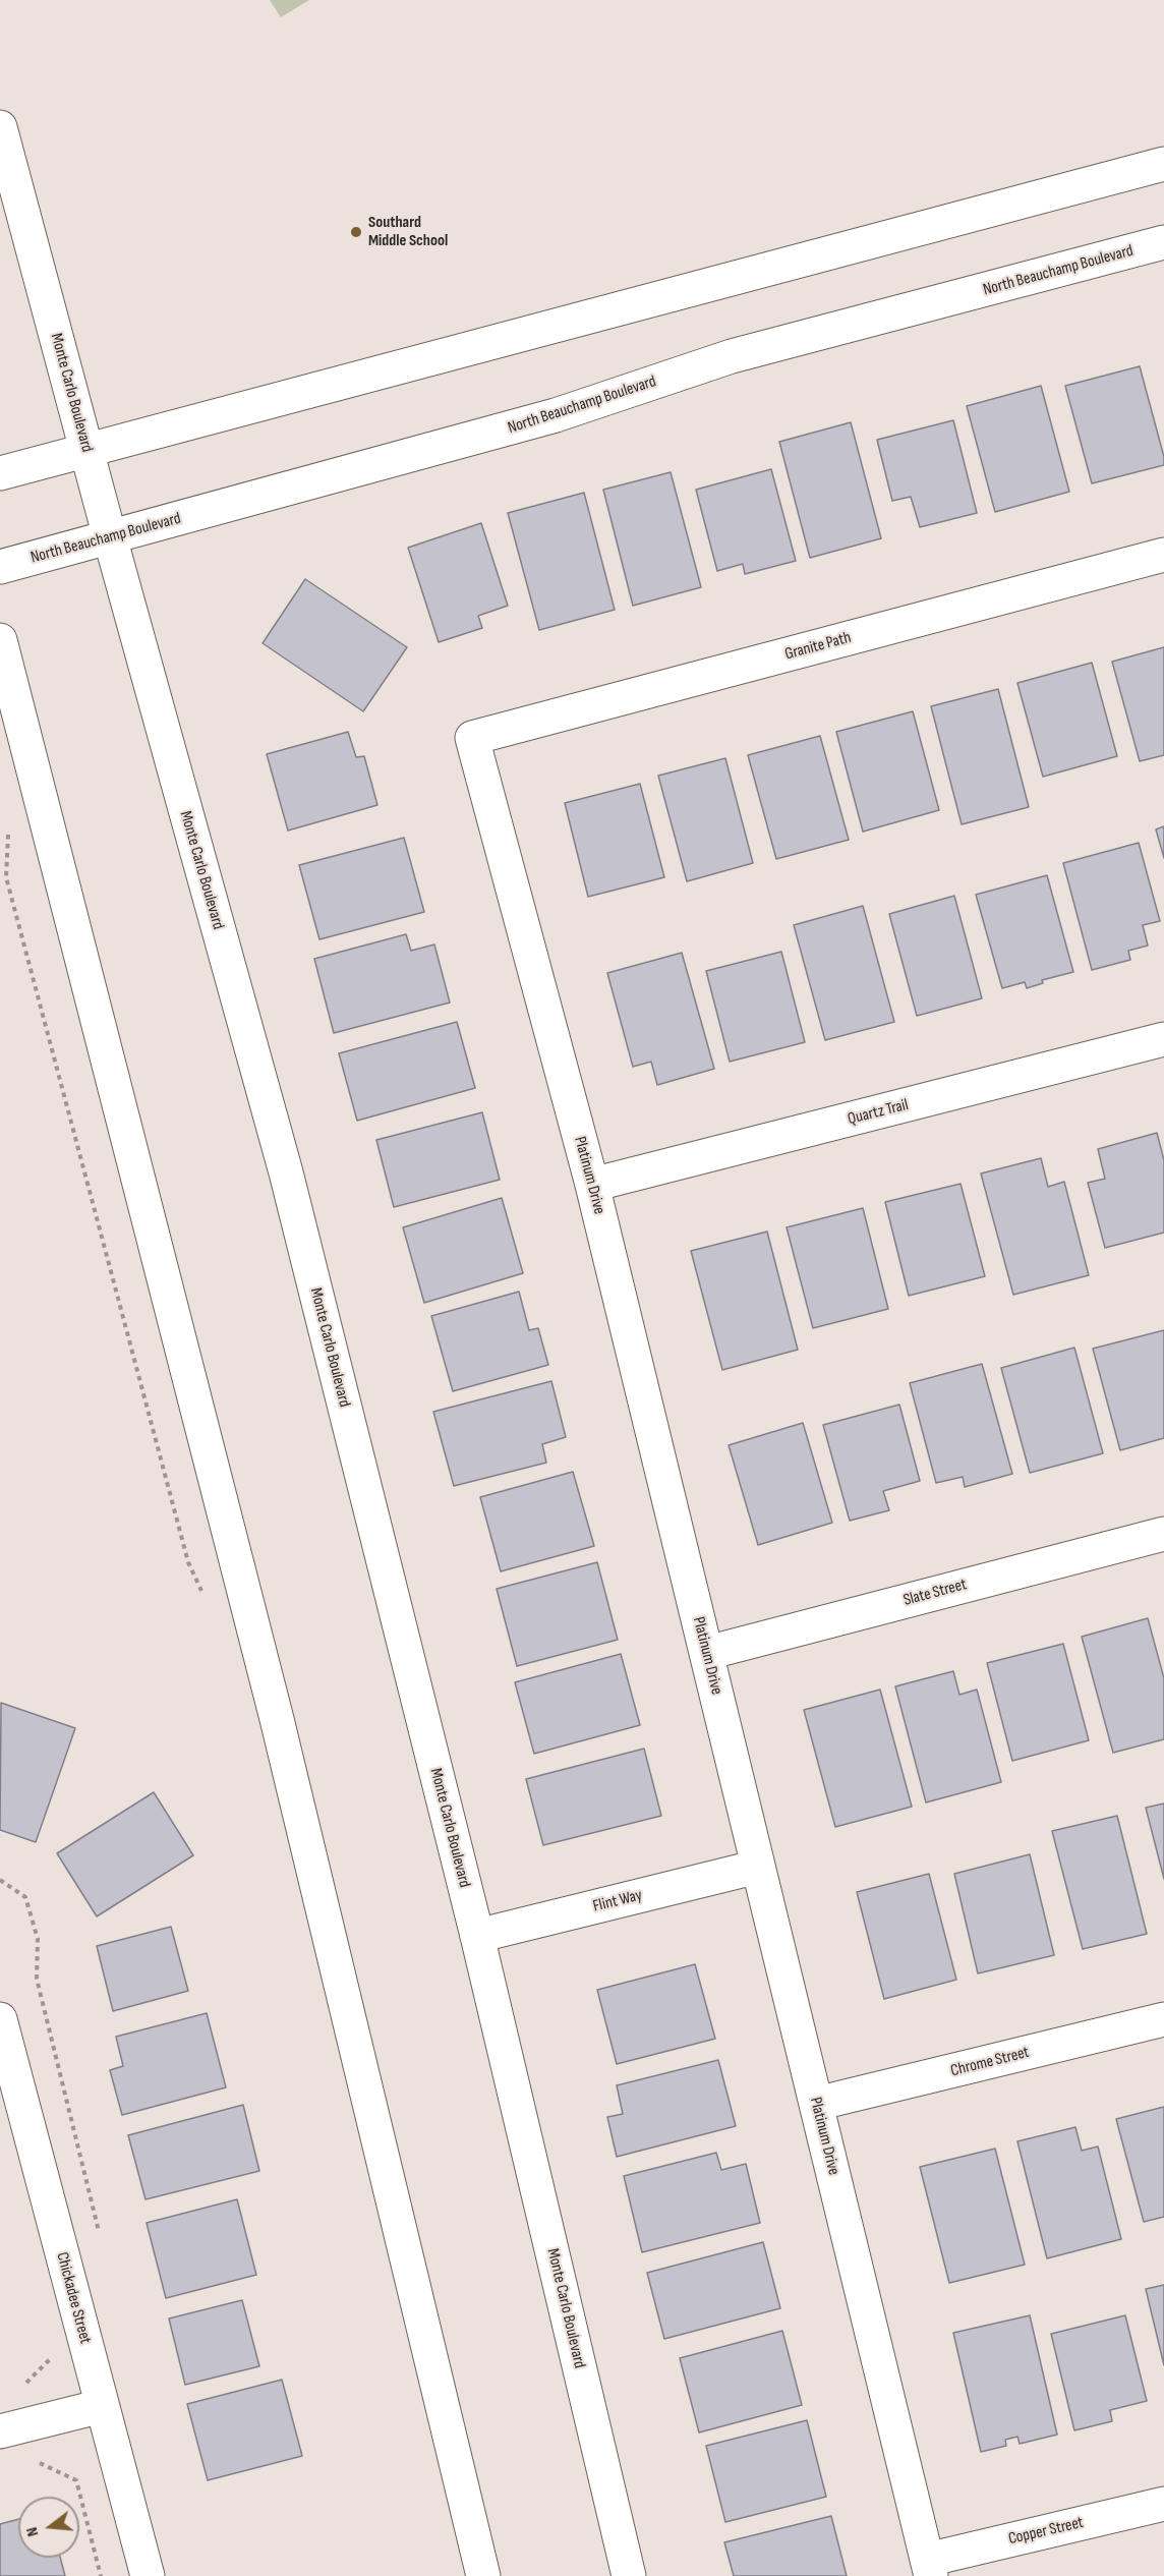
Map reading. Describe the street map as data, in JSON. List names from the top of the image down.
{
  "streets": {
    "street": [
      "North Beauchamp Boulevard",
      "Monte Carlo Boulevard",
      "Granite Path",
      "Quartz Trail",
      "Platinum Drive",
      "Slate Street",
      "Flint Way",
      "Chrome Street",
      "Chickadee Street",
      "Copper Street"
    ]
  },
  "crossings": [
    ["North Beauchamp Boulevard", "Monte Carlo Boulevard"],
    ["Monte Carlo Boulevard", "Flint Way"],
    ["Granite Path", "Platinum Drive"],
    ["Quartz Trail", "Platinum Drive"],
    ["Platinum Drive", "Slate Street"],
    ["Platinum Drive", "Flint Way"],
    ["Platinum Drive", "Chrome Street"],
    ["Platinum Drive", "Copper Street"]
  ],
  "places": ["Southard Middle School"],
  "north": "left"
}
